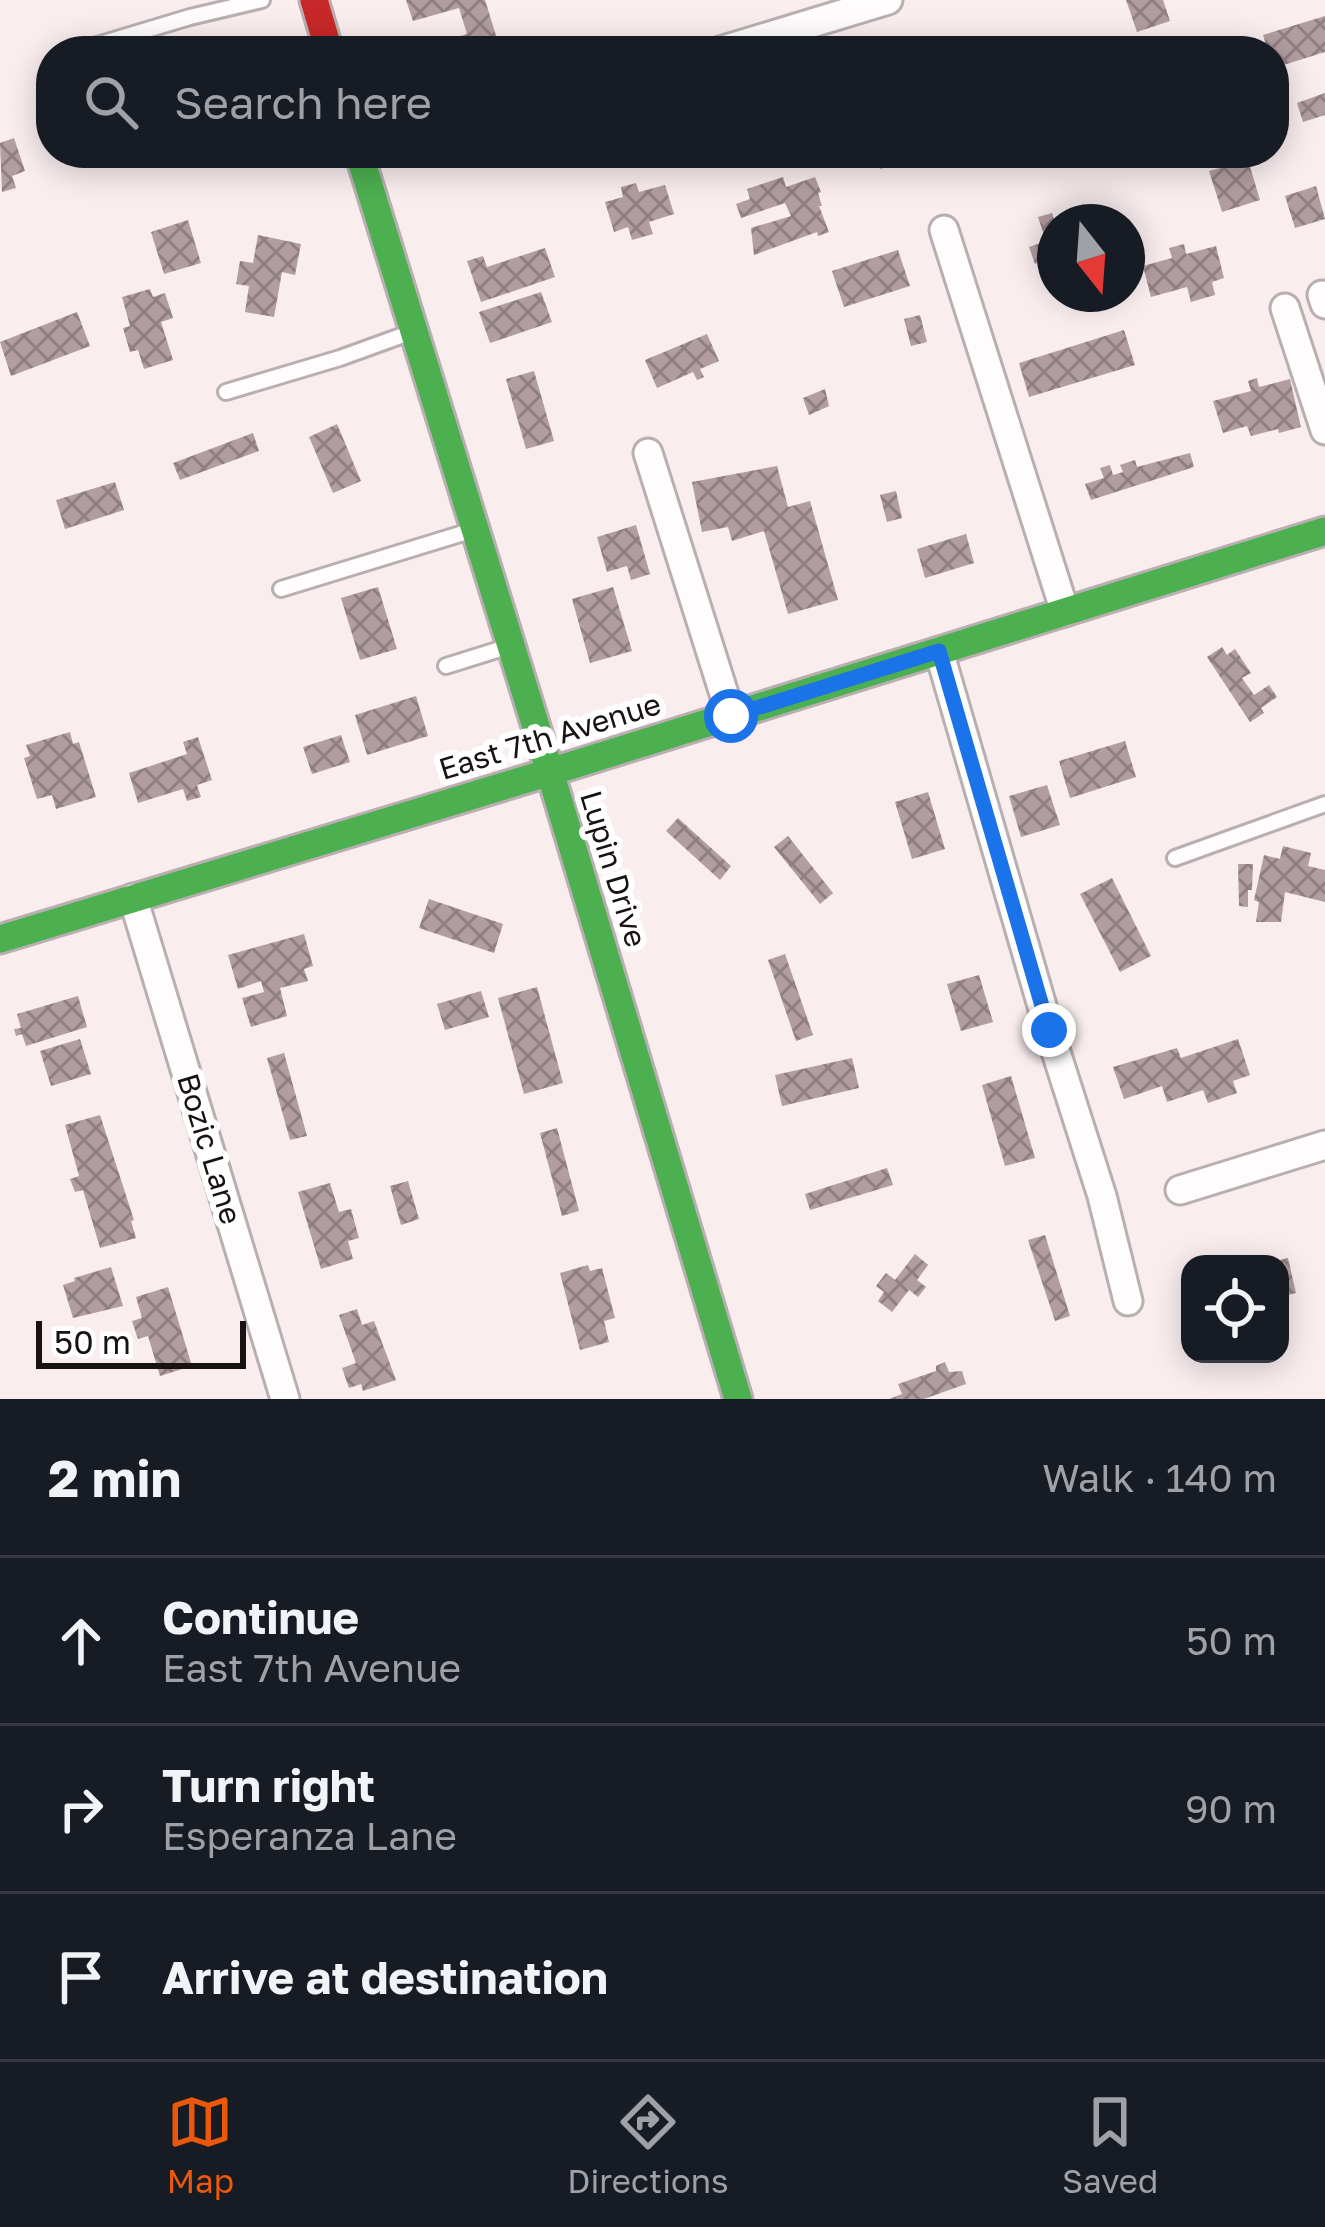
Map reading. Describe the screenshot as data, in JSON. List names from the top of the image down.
{
  "streets": {
    "main road": ["East 7th Avenue", "Lupin Drive"],
    "street": ["Bozic Lane"]
  },
  "crossings": [
    ["East 7th Avenue", "Lupin Drive"],
    ["East 7th Avenue", "Bozic Lane"]
  ],
  "scale_bar": "50 m",
  "north": "bottom",
  "page": {
    "search": "Search here",
    "scale": "50 m",
    "heading": ["2 min", "Walk · 140 m"],
    "list": [
      ["Continue", "East 7th Avenue", "50 m"],
      ["Turn right", "Esperanza Lane", "90 m"],
      "Arrive at destination"
    ],
    "nav": ["Map", "Directions", "Saved"]
  }
}
